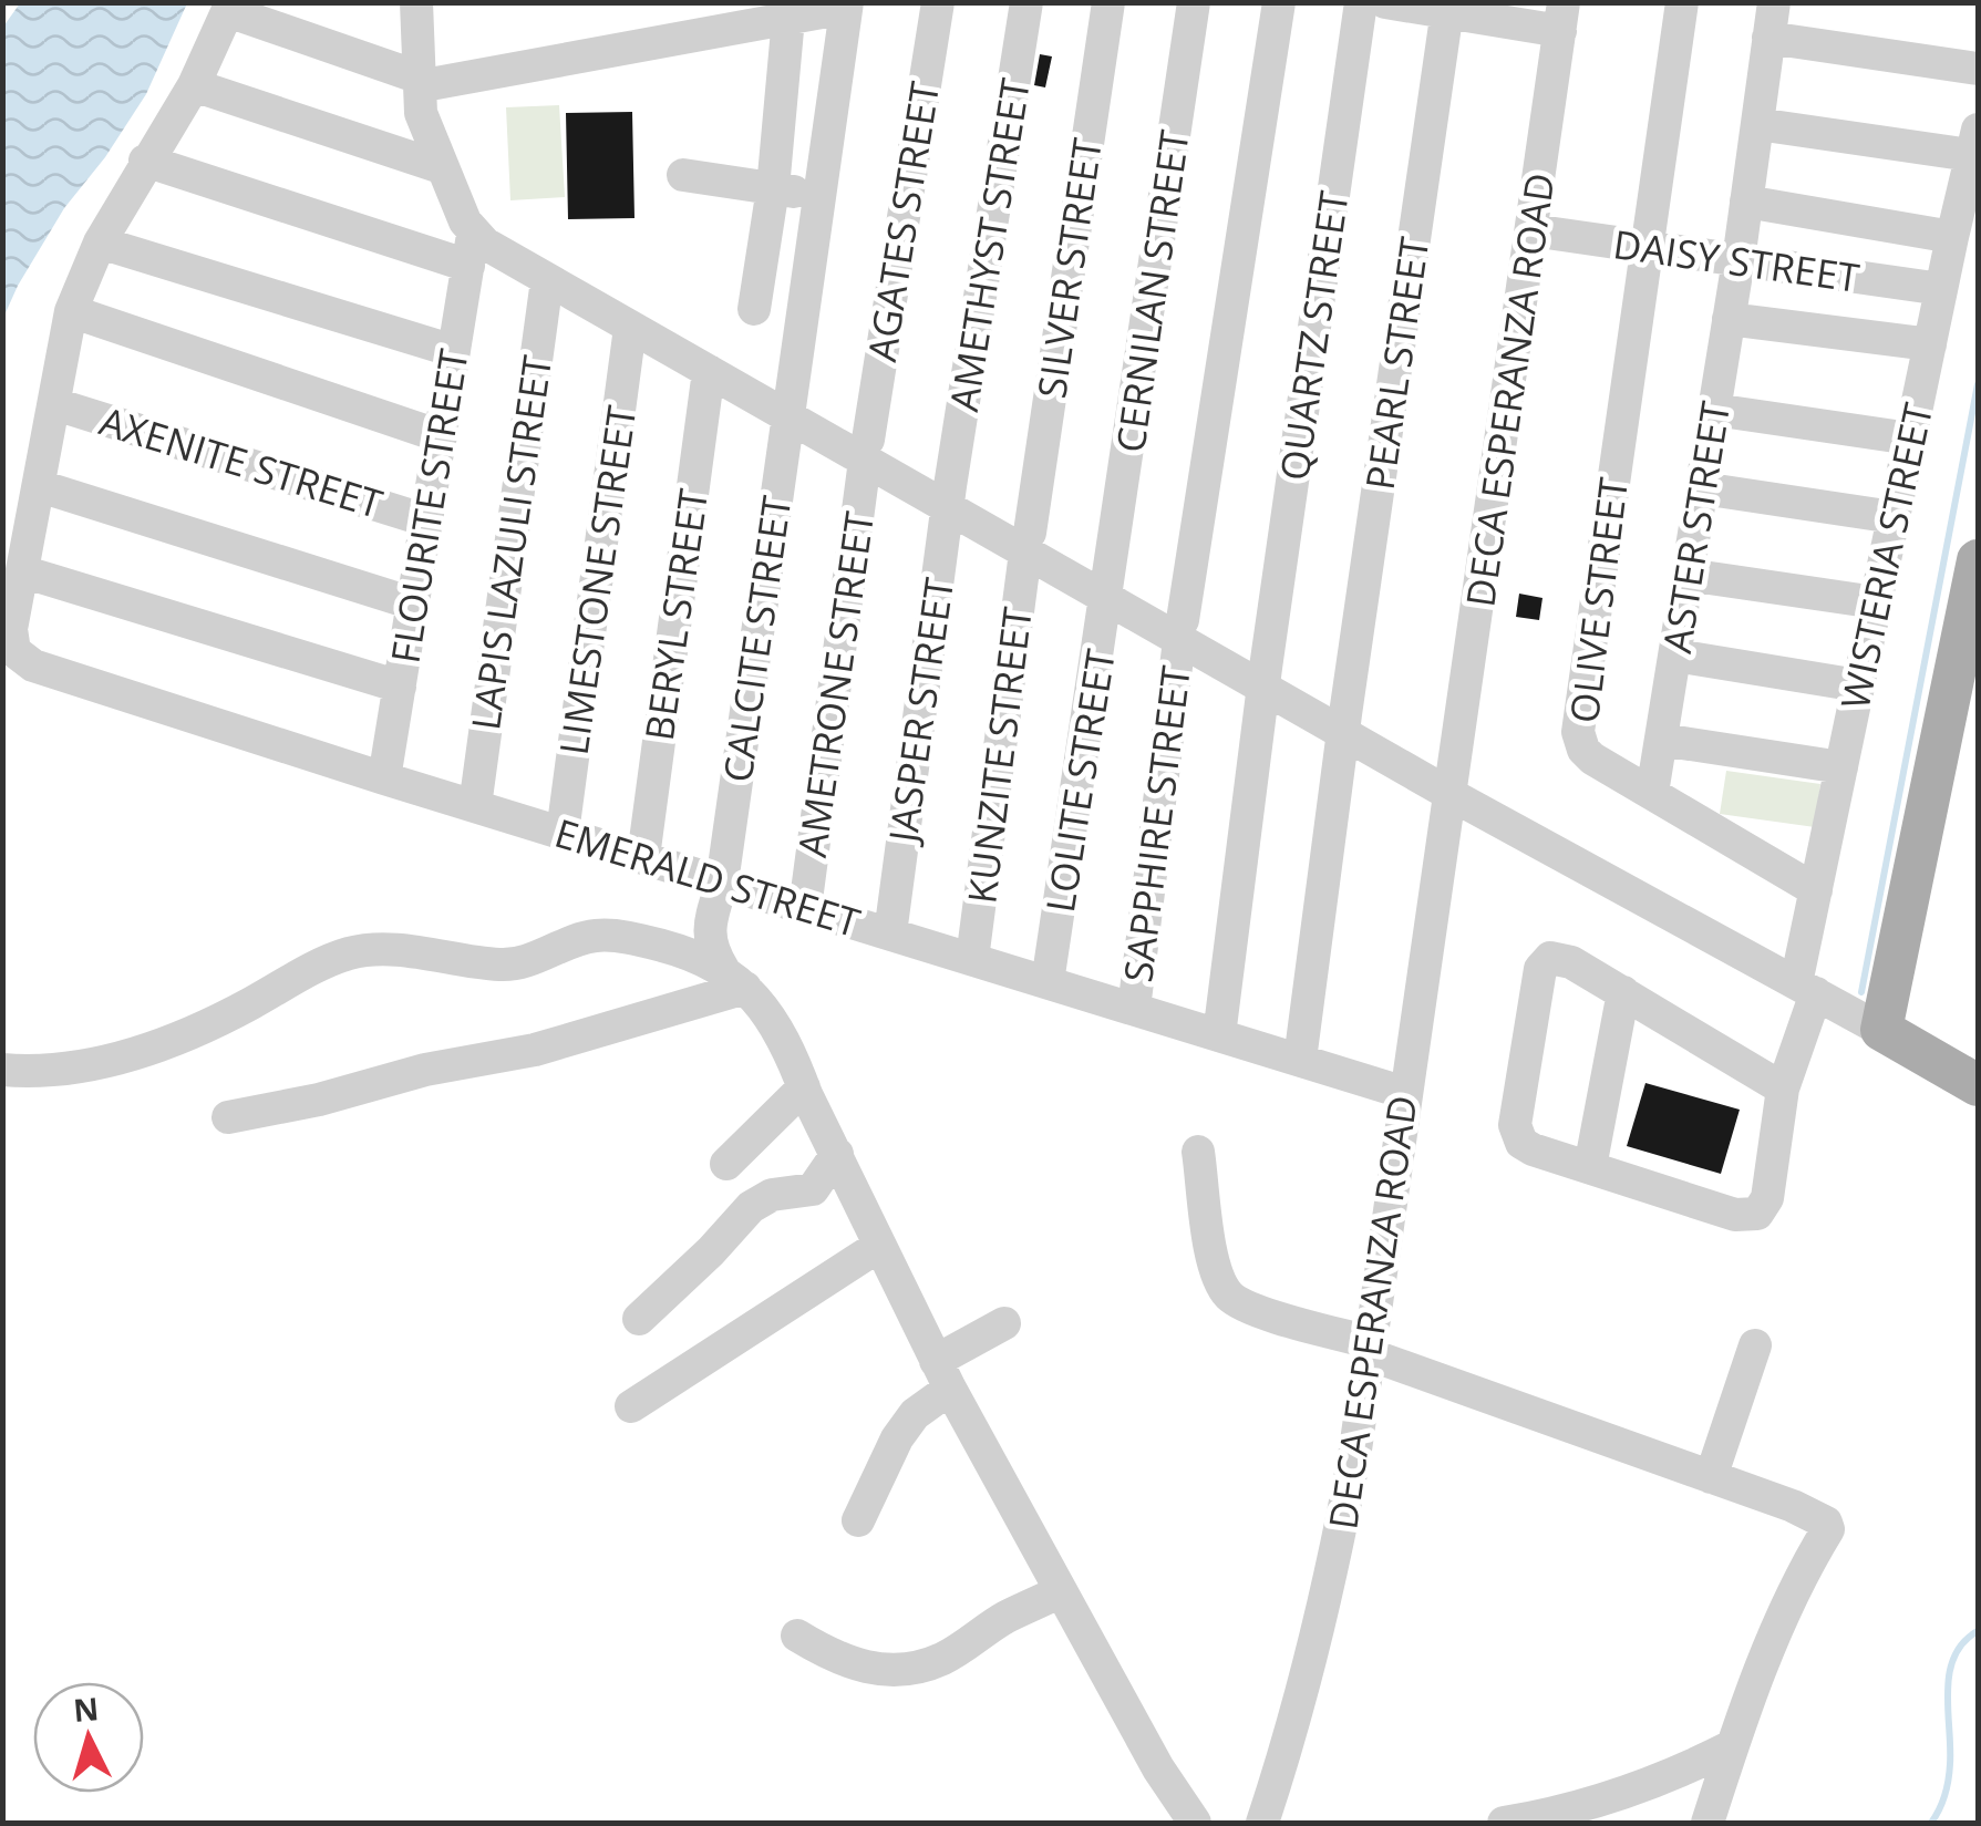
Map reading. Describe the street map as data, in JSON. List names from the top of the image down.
{
  "streets": {
    "street": [
      "AGATES STREET",
      "AMETHYST STREET",
      "DAISY STREET",
      "SILVER STREET",
      "CERNILAN STREET",
      "QUARTZ STREET",
      "PEARL STREET",
      "DECA ESPERANZA ROAD",
      "AXENITE STREET",
      "FLOURITE STREET",
      "ASTER STREET",
      "LAPIS LAZULI STREET",
      "WISTERIA STREET",
      "LIMESTONE STREET",
      "OLIVE STREET",
      "BERYL STREET",
      "CALCITE STREET",
      "AMETRONE STREET",
      "JASPER STREET",
      "KUNZITE STREET",
      "LOLITE STREET",
      "SAPPHIRE STREET",
      "EMERALD STREET"
    ]
  },
  "crossings": [
    ["AGATES STREET", "AMETRONE STREET"],
    ["AMETHYST STREET", "JASPER STREET"],
    ["DAISY STREET", "DECA ESPERANZA ROAD"],
    ["DAISY STREET", "ASTER STREET"],
    ["DAISY STREET", "WISTERIA STREET"],
    ["DAISY STREET", "OLIVE STREET"],
    ["SILVER STREET", "KUNZITE STREET"],
    ["CERNILAN STREET", "LOLITE STREET"],
    ["QUARTZ STREET", "EMERALD STREET"],
    ["PEARL STREET", "EMERALD STREET"],
    ["DECA ESPERANZA ROAD", "EMERALD STREET"],
    ["AXENITE STREET", "FLOURITE STREET"],
    ["FLOURITE STREET", "EMERALD STREET"],
    ["ASTER STREET", "OLIVE STREET"],
    ["LAPIS LAZULI STREET", "EMERALD STREET"],
    ["WISTERIA STREET", "OLIVE STREET"],
    ["LIMESTONE STREET", "EMERALD STREET"],
    ["BERYL STREET", "EMERALD STREET"],
    ["CALCITE STREET", "EMERALD STREET"],
    ["AMETRONE STREET", "EMERALD STREET"],
    ["JASPER STREET", "EMERALD STREET"],
    ["KUNZITE STREET", "EMERALD STREET"],
    ["LOLITE STREET", "EMERALD STREET"],
    ["SAPPHIRE STREET", "EMERALD STREET"]
  ],
  "north": "top"
}
